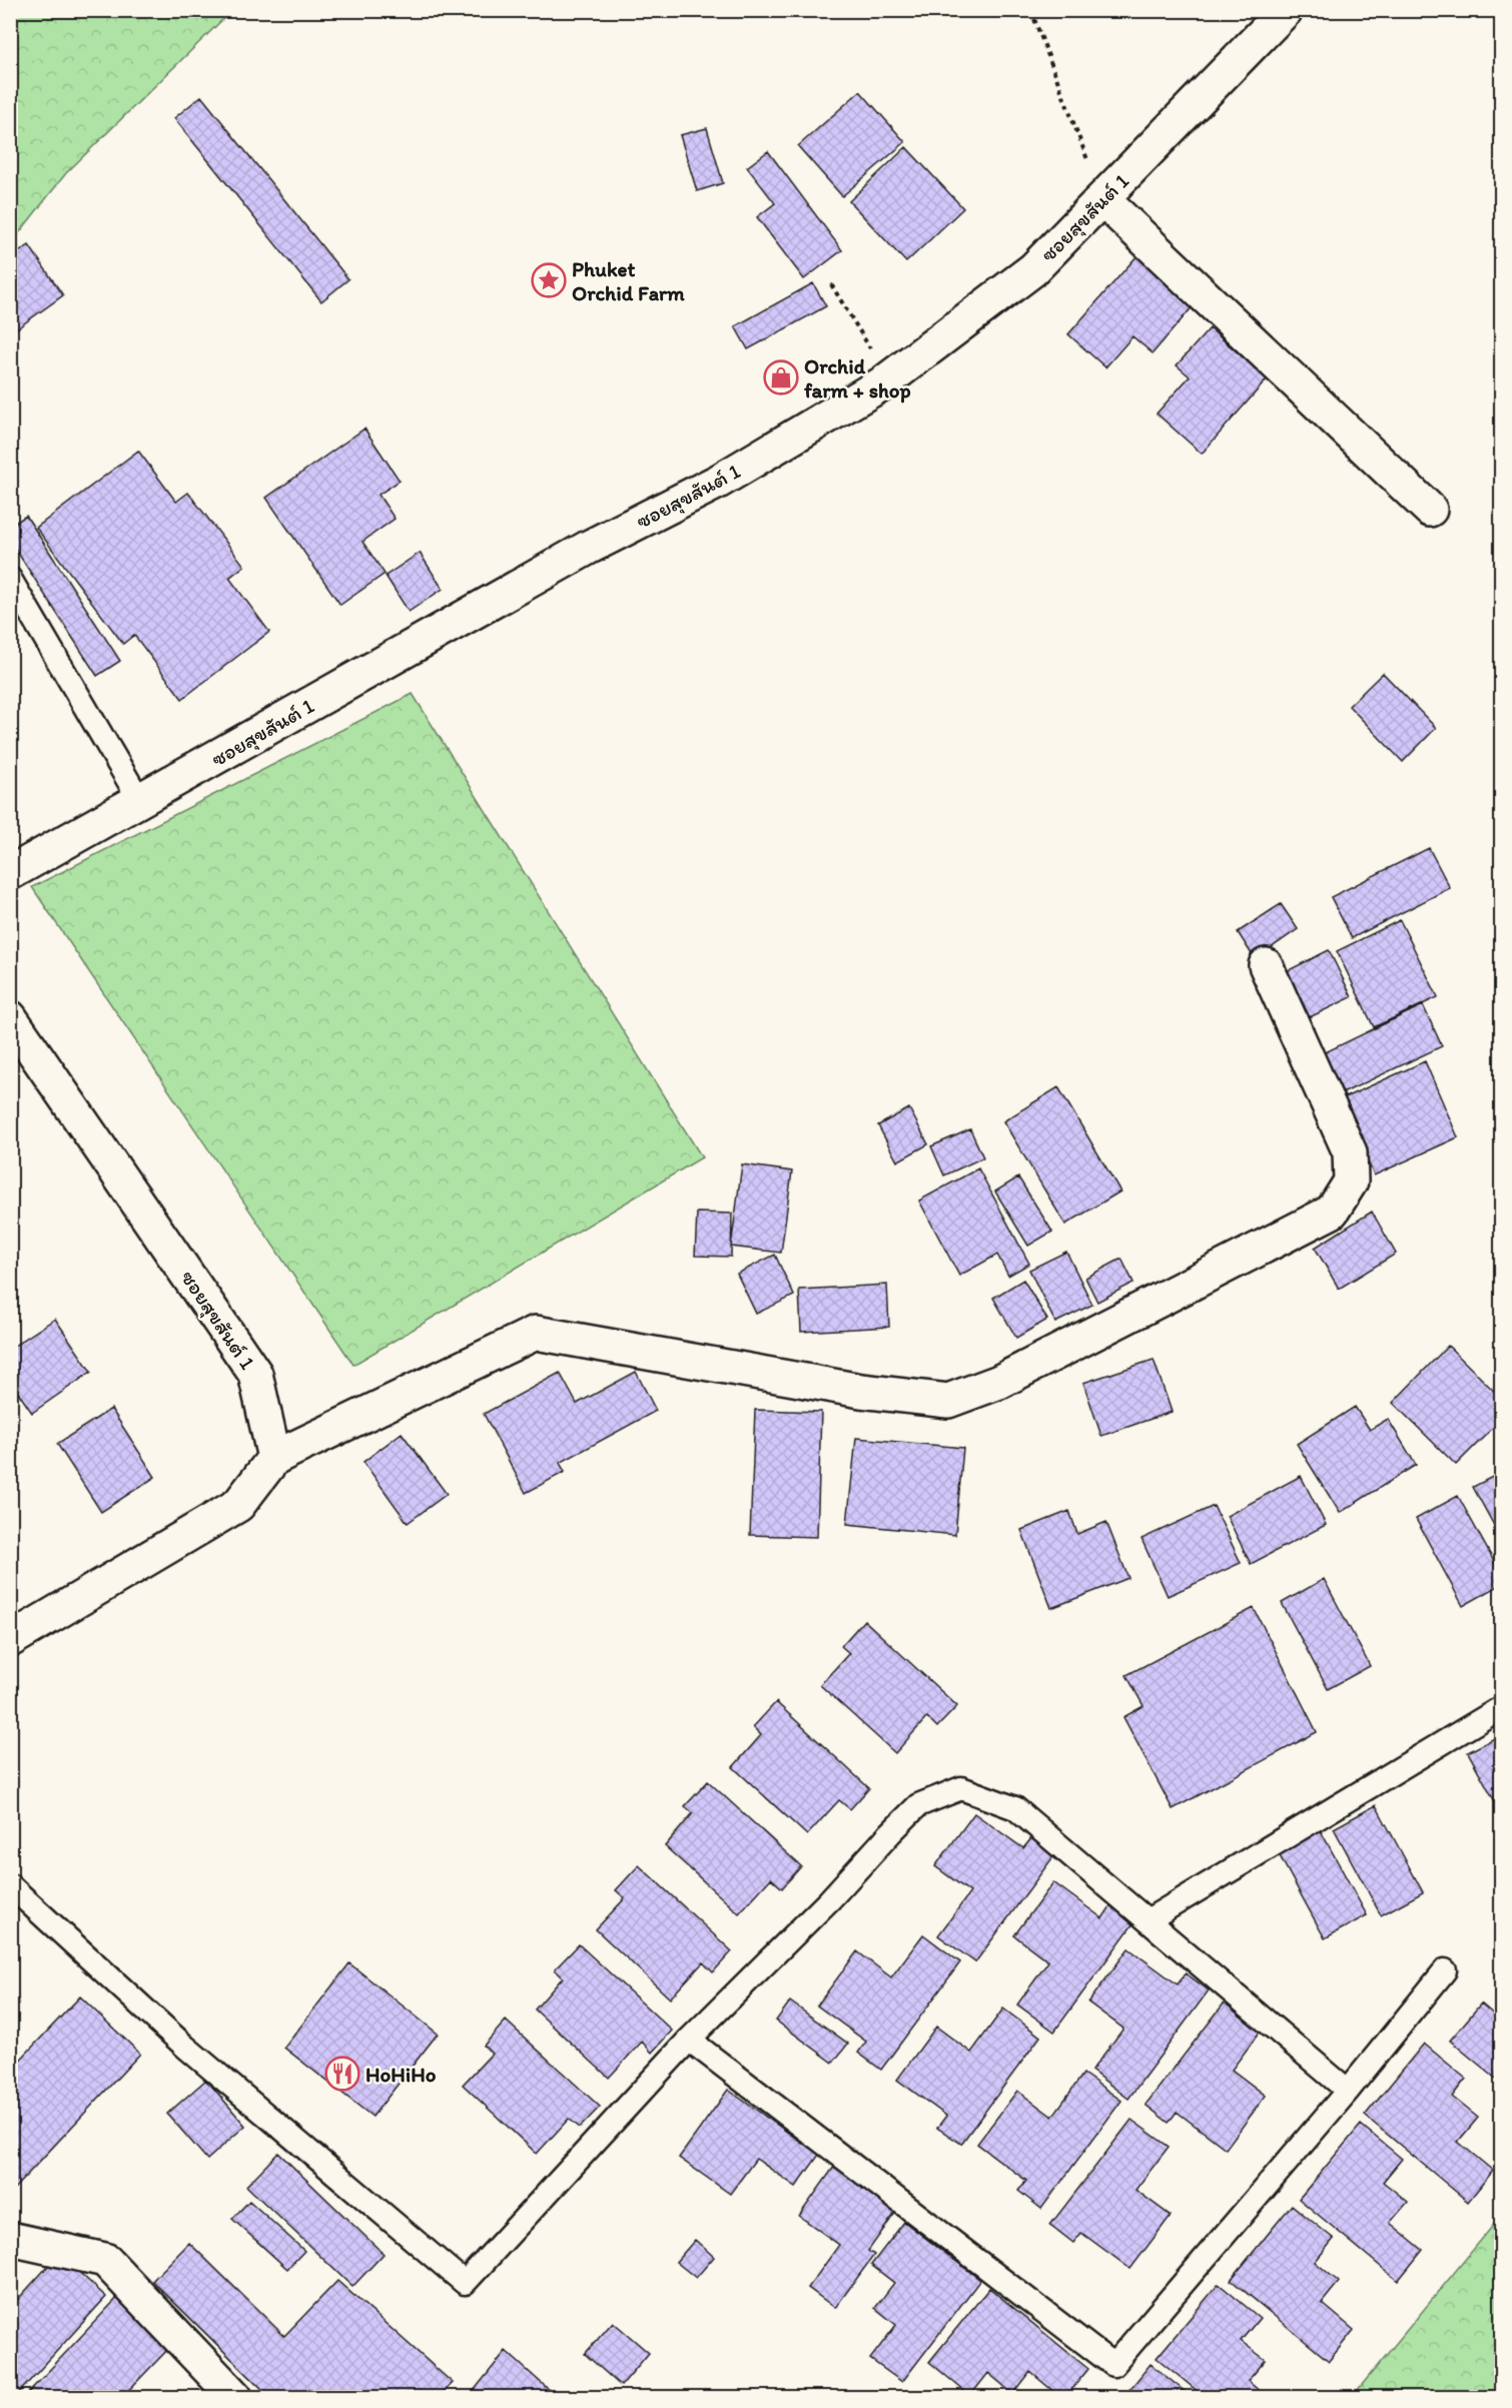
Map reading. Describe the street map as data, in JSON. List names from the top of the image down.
{
  "streets": {
    "street": ["ซอยสุขสันต์ 1"]
  },
  "places": {
    "place": ["Phuket Orchid Farm"],
    "shop": ["Orchid farm + shop"],
    "restaurant": ["HoHiHo"]
  }
}
